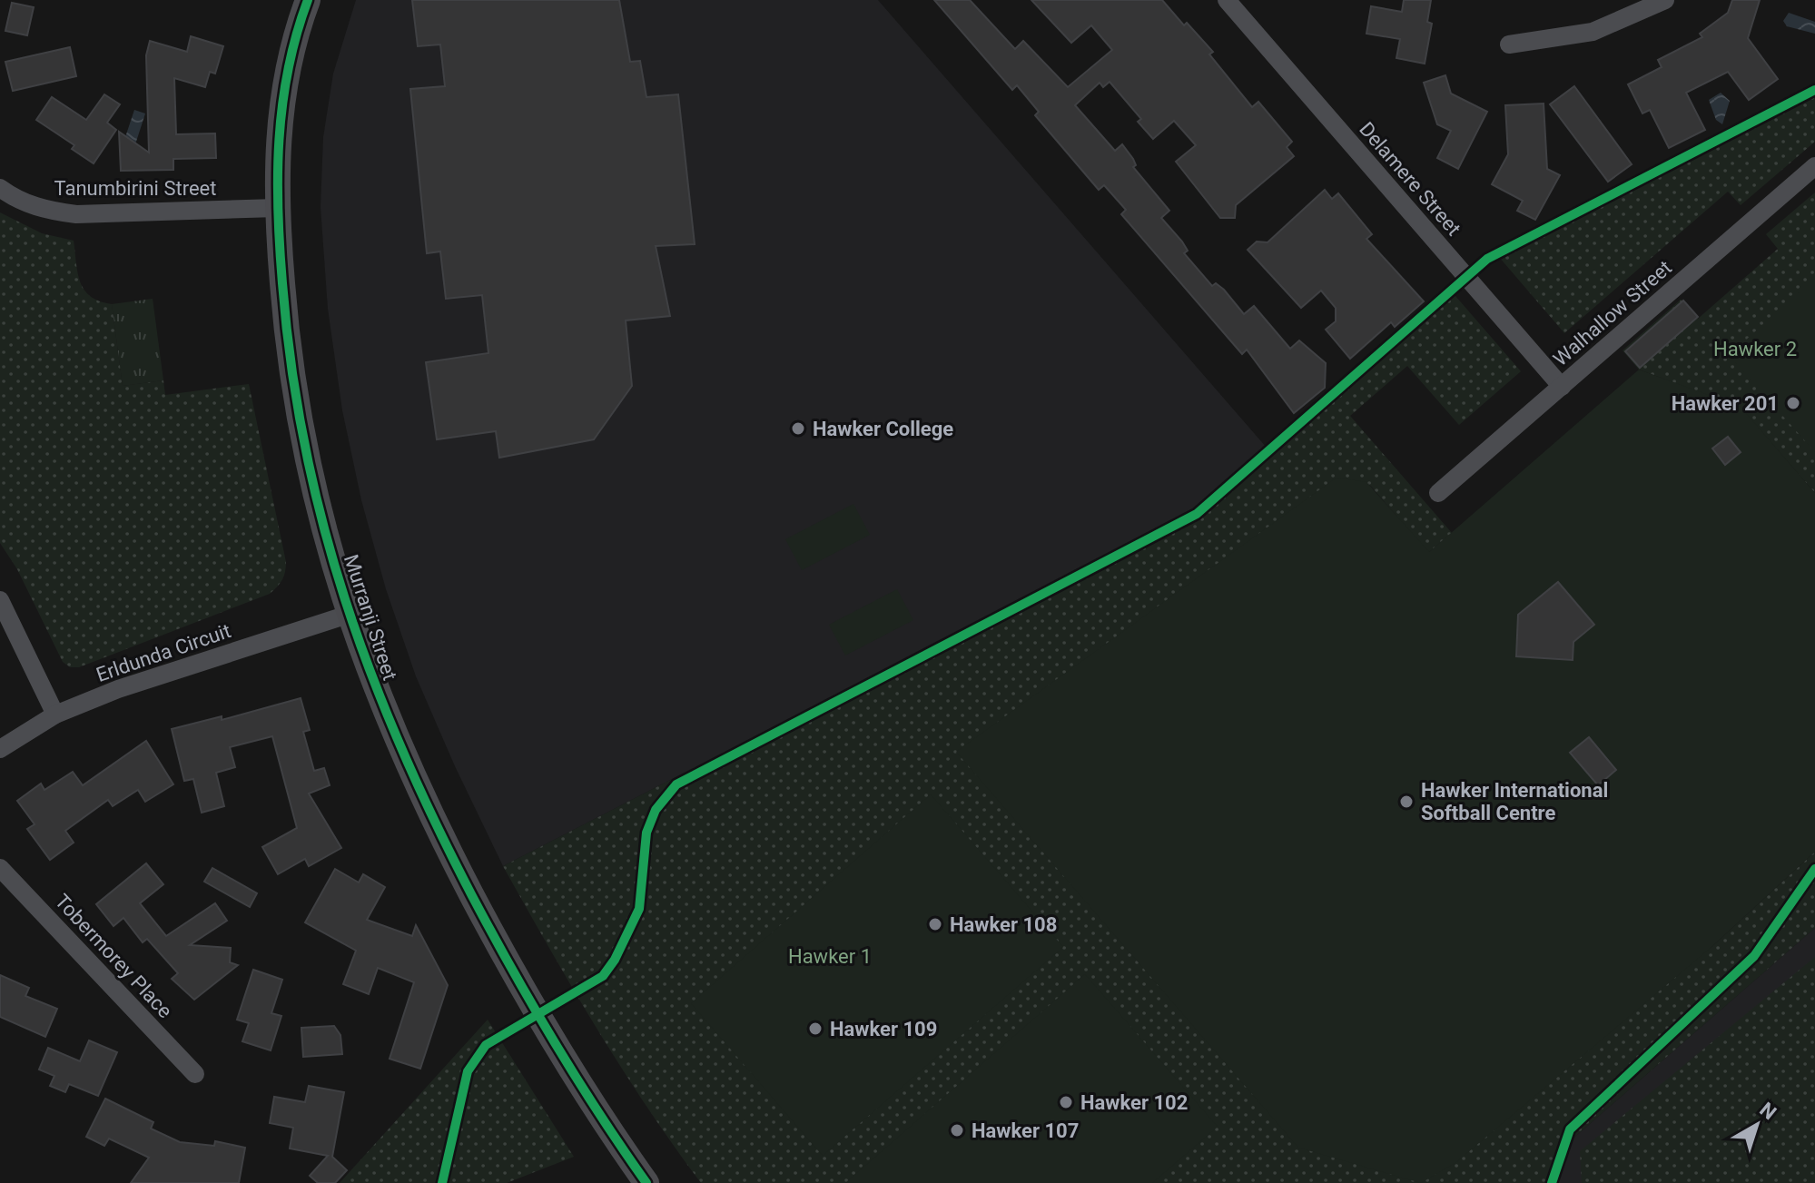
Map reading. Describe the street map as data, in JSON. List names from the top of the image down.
{
  "streets": {
    "street": [
      "Delamere Street",
      "Tanumbirini Street",
      "Walhallow Street",
      "Murranji Street",
      "Erldunda Circuit",
      "Tobermorey Place"
    ]
  },
  "crossings": [
    ["Delamere Street", "Walhallow Street"],
    ["Tanumbirini Street", "Murranji Street"],
    ["Murranji Street", "Erldunda Circuit"]
  ],
  "parks": ["Hawker 2", "Hawker 1"],
  "places": [
    "Hawker 201",
    "Hawker College",
    "Hawker International Softball Centre",
    "Hawker 108",
    "Hawker 109",
    "Hawker 102",
    "Hawker 107"
  ],
  "north": "top right"
}
